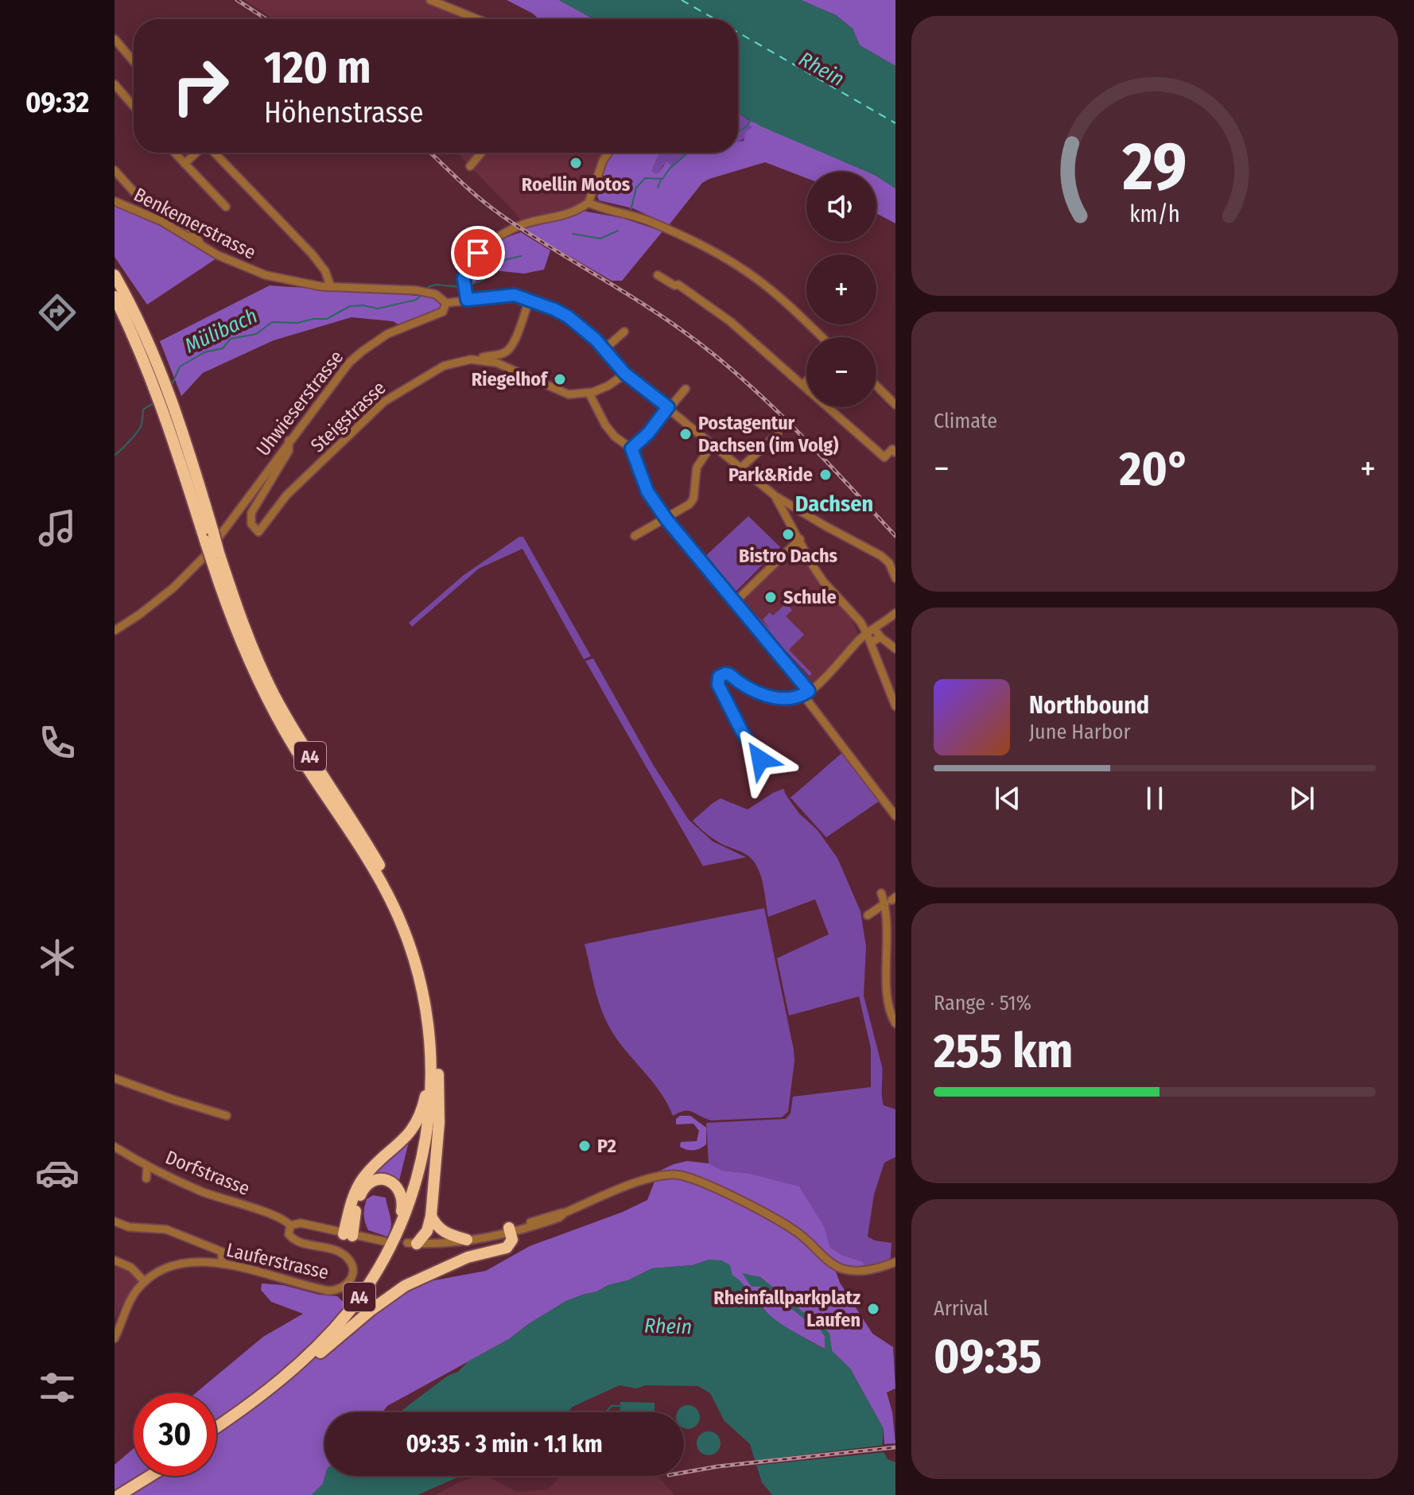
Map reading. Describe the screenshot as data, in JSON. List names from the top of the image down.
{
  "streets": {
    "highway": ["A4"],
    "street": [
      "Benkemerstrasse",
      "Uhwieserstrasse",
      "Steigstrasse",
      "Dorfstrasse",
      "Lauferstrasse"
    ]
  },
  "crossings": [
    ["Benkemerstrasse", "Uhwieserstrasse"],
    ["Uhwieserstrasse", "Steigstrasse"],
    ["Uhwieserstrasse", "A4"],
    ["A4", "Lauferstrasse"],
    ["Dorfstrasse", "Lauferstrasse"]
  ],
  "districts": ["Dachsen"],
  "water": ["Rhein", "Mülibach"],
  "places": [
    "Roellin Motos",
    "Riegelhof",
    "Postagentur Dachsen (im Volg)",
    "Park&Ride",
    "Bistro Dachs",
    "Schule",
    "P2",
    "Rheinfallparkplatz Laufen"
  ],
  "page": {
    "tabs": "09:32",
    "turn": ["120 m", "Höhenstrasse"],
    "map_buttons": ["+", "−"],
    "tile": [
      "Climate",
      ["Range · 51%", "255 km"],
      ["Arrival", "09:35"]
    ],
    "heat": ["−", "20°", "+"],
    "song": ["Northbound", "June Harbor"],
    "limit": "30",
    "trip": "09:35 · 3 min · 1.1 km",
    "gauge": ["29", "km/h"]
  }
}
